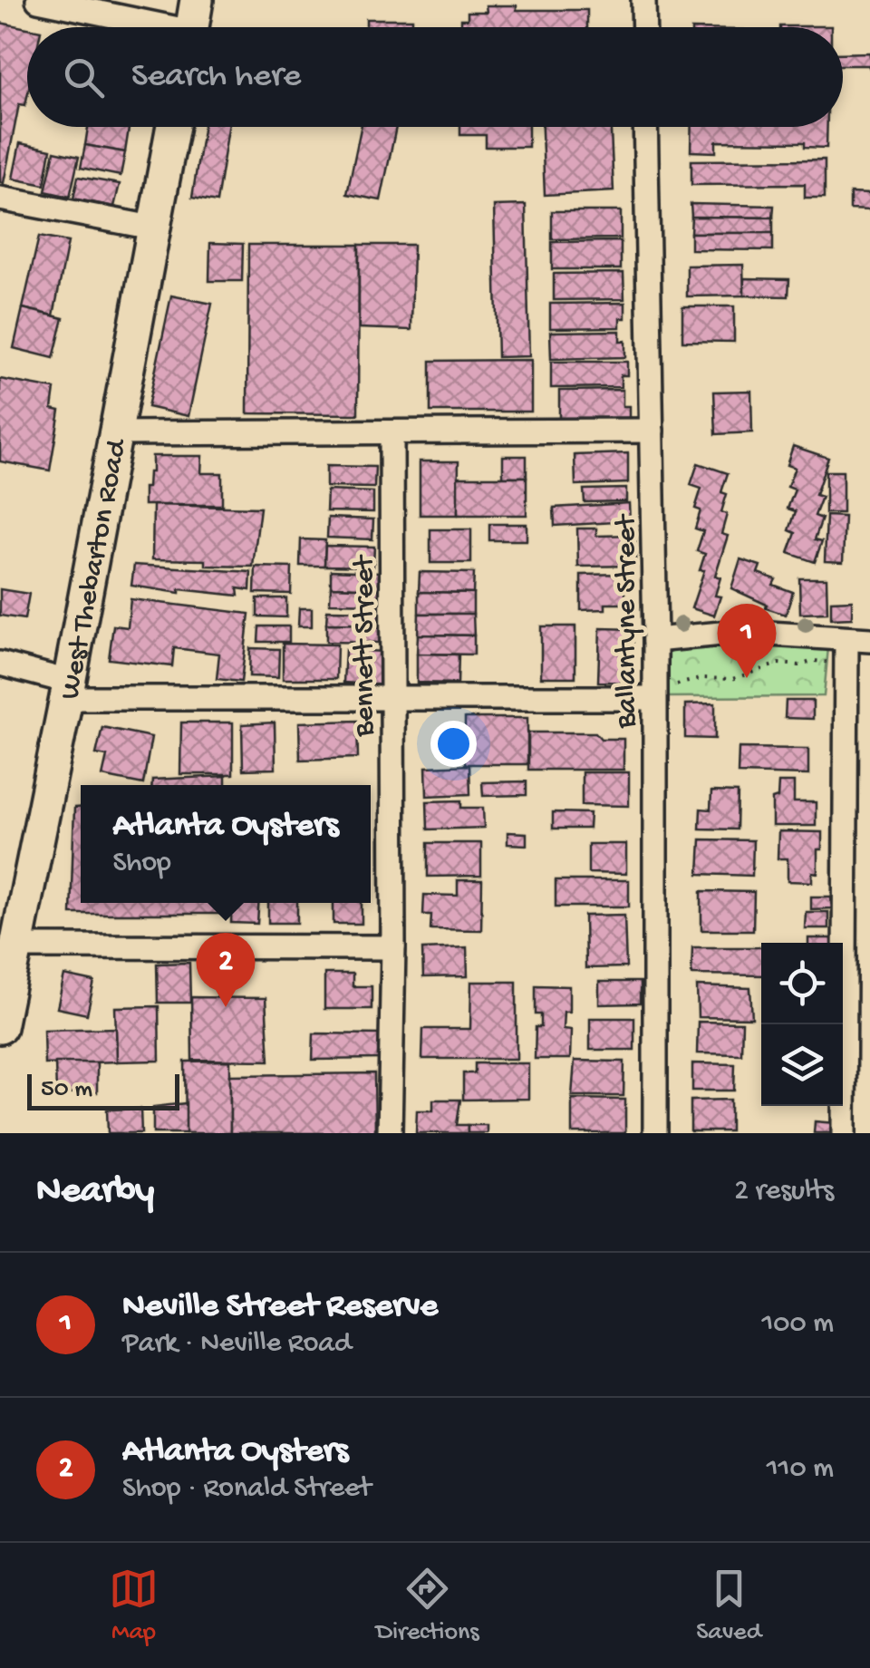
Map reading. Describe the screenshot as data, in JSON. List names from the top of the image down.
{
  "streets": {
    "street": ["West Thebarton Road", "Ballantyne Street", "Bennett Street"]
  },
  "scale_bar": "50 m",
  "page": {
    "search": "Search here",
    "pins": ["1", "2"],
    "popup": ["Atlanta Oysters", "Shop"],
    "scale": "50 m",
    "heading": ["Nearby", "2 results"],
    "list": [
      {
        "mark": "1",
        "name": "Neville Street Reserve",
        "note": "Park · Neville Road",
        "value": "100 m"
      },
      {
        "mark": "2",
        "name": "Atlanta Oysters",
        "note": "Shop · Ronald Street",
        "value": "110 m"
      }
    ],
    "nav": ["Map", "Directions", "Saved"]
  }
}
